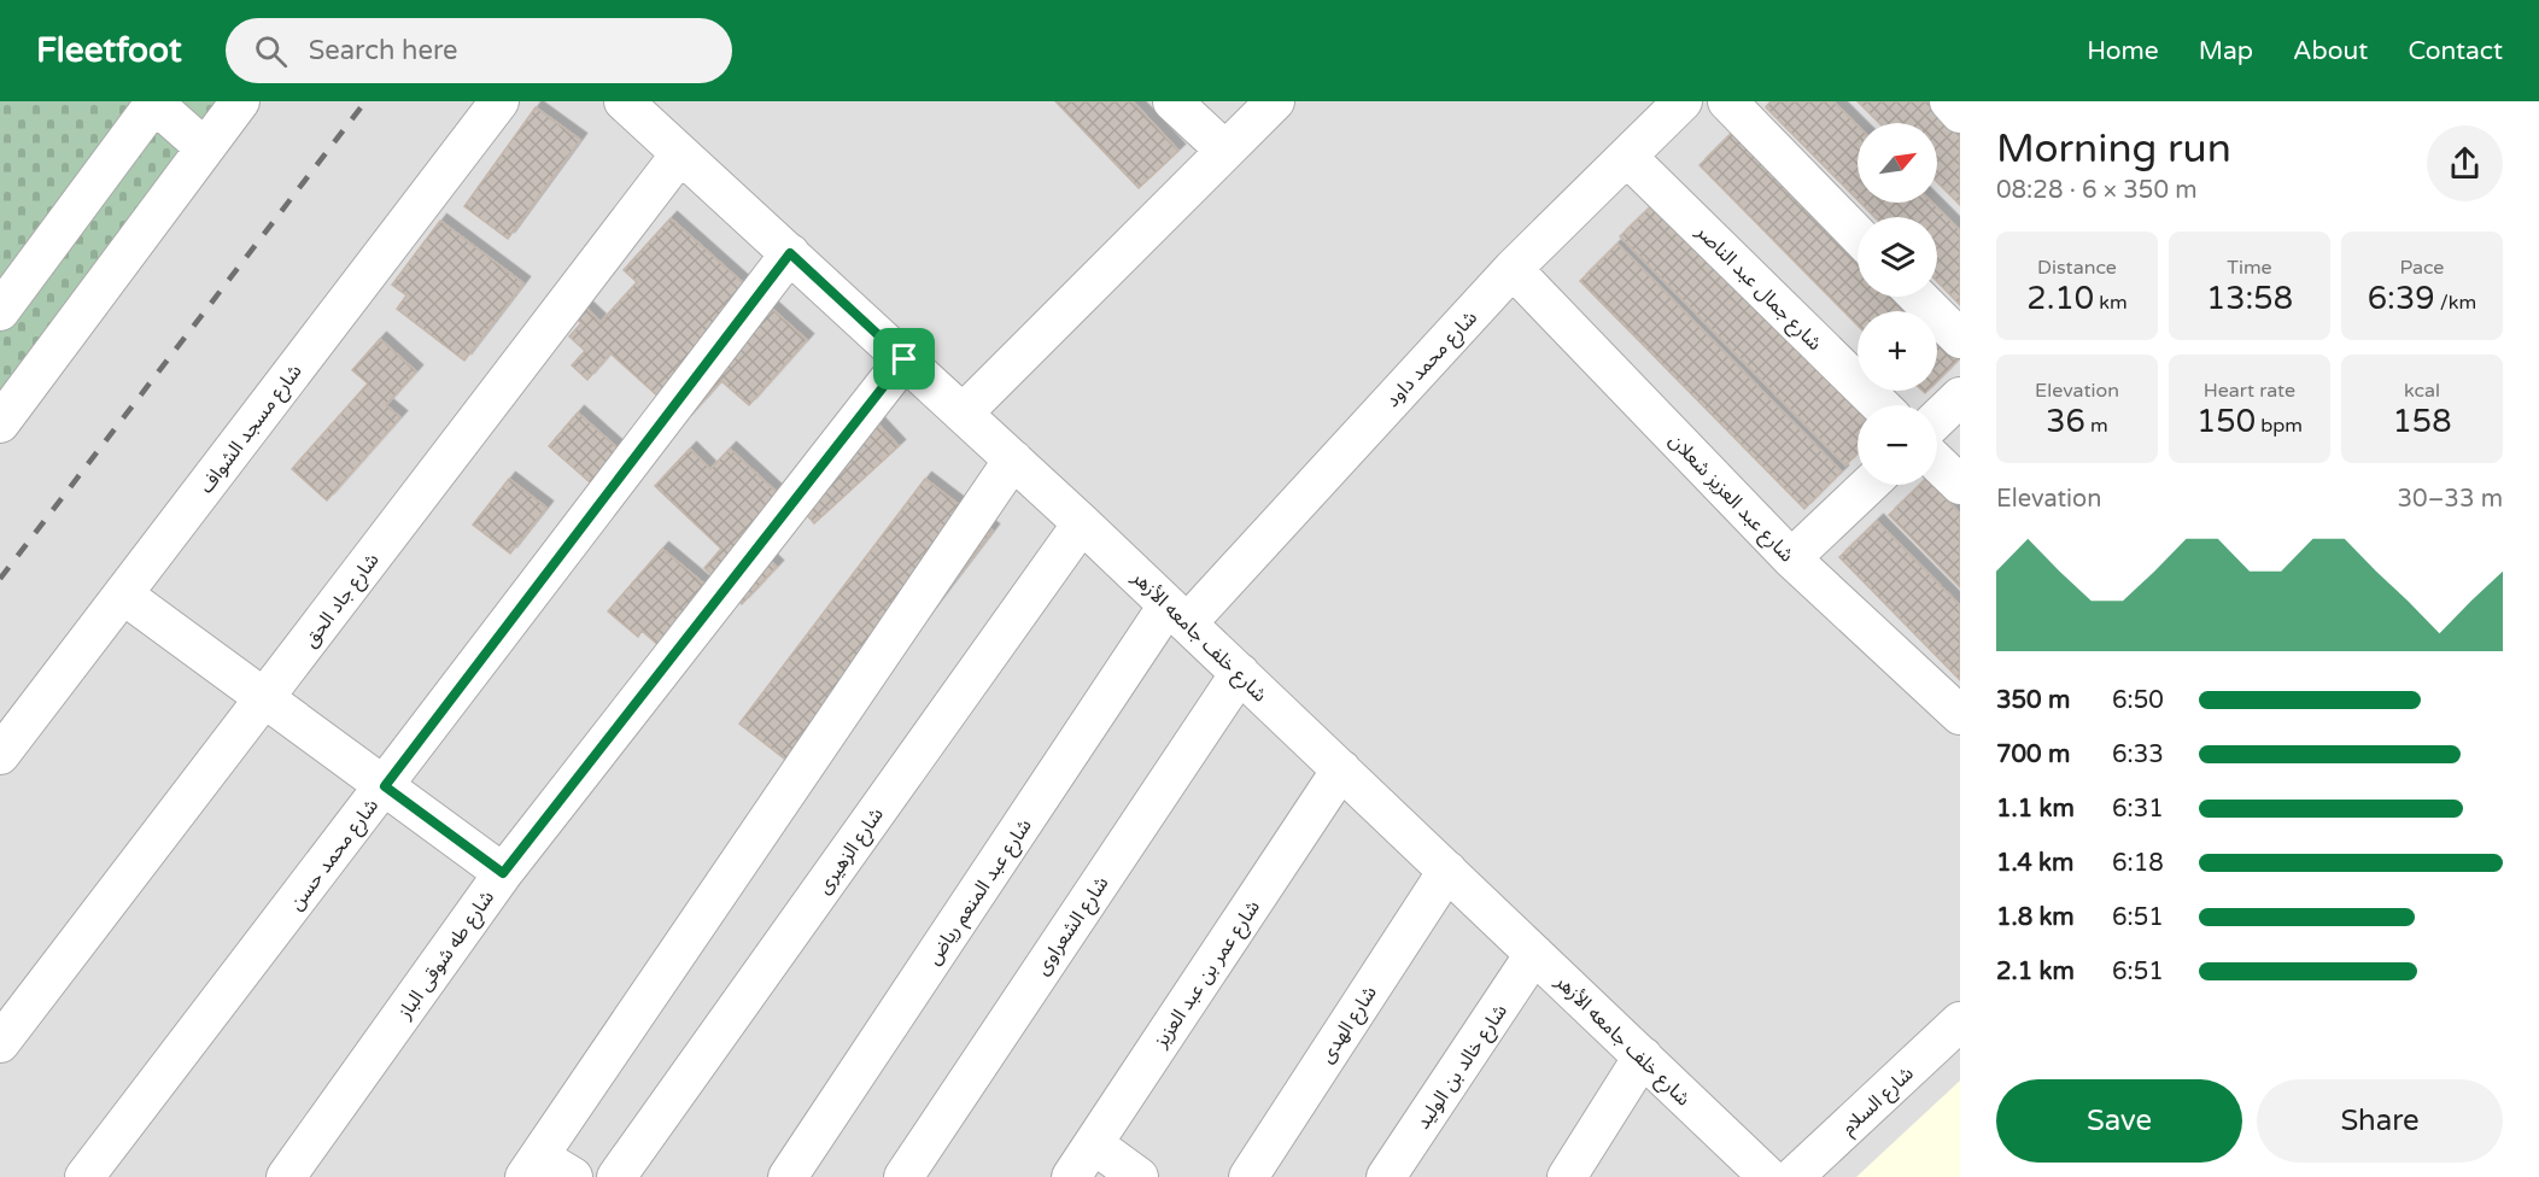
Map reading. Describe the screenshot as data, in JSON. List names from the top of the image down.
{
  "streets": {
    "street": [
      "شارع جمال عبد الناصر",
      "شارع محمد داود",
      "شارع مسجد الشواف",
      "شارع عبد العزيز شعلان",
      "شارع جاد الحق",
      "شارع خلف جامعه الأزهر",
      "شارع الزهيرى",
      "شارع محمد حسن",
      "شارع عبد المنعم رياض",
      "شارع الشعراوى",
      "شارع طه شوقى الباز",
      "شارع عمر بن عبد العزيز",
      "شارع الهدى",
      "شارع خالد بن الوليد",
      "شارع السلام"
    ]
  },
  "crossings": [
    ["شارع جمال عبد الناصر", "شارع محمد داود"],
    ["شارع محمد داود", "شارع عبد العزيز شعلان"],
    ["شارع محمد داود", "شارع خلف جامعه الأزهر"],
    ["شارع محمد داود", "شارع عبد المنعم رياض"],
    ["شارع جاد الحق", "شارع خلف جامعه الأزهر"],
    ["شارع خلف جامعه الأزهر", "شارع الزهيرى"],
    ["شارع خلف جامعه الأزهر", "شارع محمد حسن"],
    ["شارع خلف جامعه الأزهر", "شارع عبد المنعم رياض"],
    ["شارع خلف جامعه الأزهر", "شارع الشعراوى"],
    ["شارع خلف جامعه الأزهر", "شارع طه شوقى الباز"],
    ["شارع خلف جامعه الأزهر", "شارع عمر بن عبد العزيز"],
    ["شارع خلف جامعه الأزهر", "شارع الهدى"],
    ["شارع خلف جامعه الأزهر", "شارع خالد بن الوليد"]
  ],
  "north": "top right",
  "page": {
    "header": "Fleetfoot",
    "search": "Search here",
    "nav": [
      "Home",
      "Map",
      "About",
      "Contact"
    ],
    "heading": ["Morning run", "08:28 · 6 × 350 m"],
    "map_buttons": ["+", "−"],
    "stats": [
      ["Distance", "2.10 km"],
      ["Time", "13:58"],
      ["Pace", "6:39 /km"],
      ["Elevation", "36 m"],
      ["Heart rate", "150 bpm"],
      ["kcal", "158"]
    ],
    "chart": ["Elevation", "30–33 m"],
    "list": [
      {
        "name": "350 m",
        "note": "6:50"
      },
      {
        "name": "700 m",
        "note": "6:33"
      },
      {
        "name": "1.1 km",
        "note": "6:31"
      },
      {
        "name": "1.4 km",
        "note": "6:18"
      },
      {
        "name": "1.8 km",
        "note": "6:51"
      },
      {
        "name": "2.1 km",
        "note": "6:51"
      }
    ],
    "buttons": ["Save", "Share"]
  }
}
